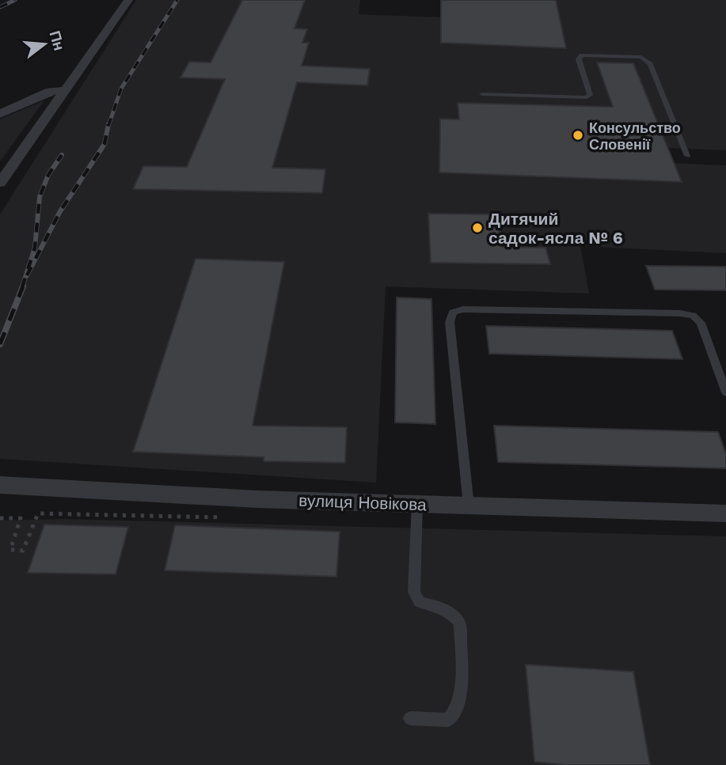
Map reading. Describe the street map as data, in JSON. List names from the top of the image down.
{
  "streets": {
    "street": ["вулиця Новікова"]
  },
  "places": ["Консульство Словенії", "Дитячий садок-ясла № 6"],
  "north": "right"
}
